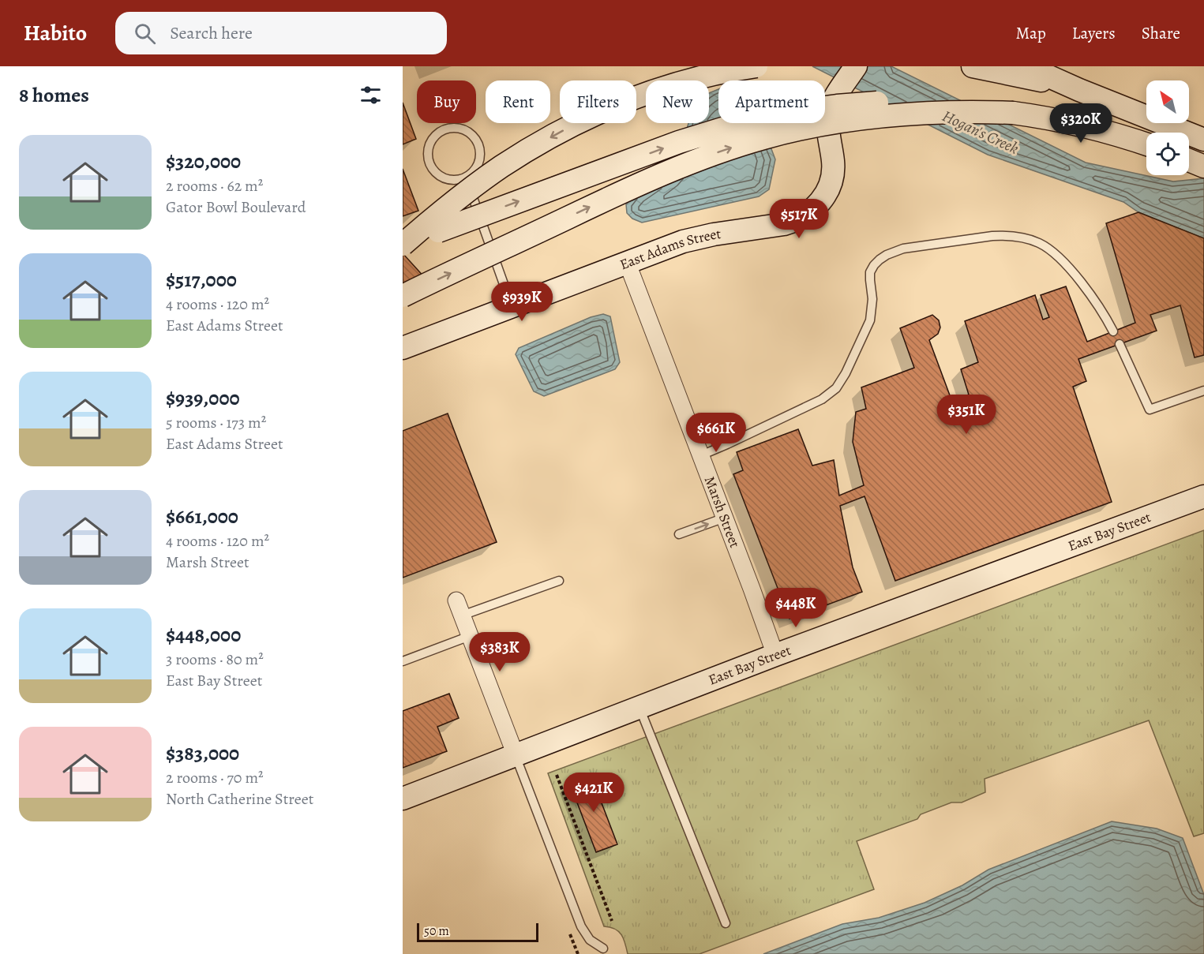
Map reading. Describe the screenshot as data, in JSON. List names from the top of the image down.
{
  "streets": {
    "main road": ["East Adams Street", "East Bay Street"],
    "street": ["Marsh Street"]
  },
  "crossings": [
    ["East Adams Street", "Marsh Street"],
    ["Marsh Street", "East Bay Street"]
  ],
  "water": ["Hogan's Creek"],
  "scale_bar": "50 m",
  "north": "top left",
  "page": {
    "header": "Habito",
    "search": "Search here",
    "nav": ["Map", "Layers", "Share"],
    "heading": "8 homes",
    "chip": [
      "Buy",
      "Rent",
      "Filters",
      "New",
      "Apartment"
    ],
    "price": [
      "$320K",
      "$517K",
      "$939K",
      "$351K",
      "$661K",
      "$448K",
      "$383K",
      "$421K"
    ],
    "list": [
      {
        "name": "$320,000",
        "note": "2 rooms · 62 m² · Gator Bowl Boulevard"
      },
      {
        "name": "$517,000",
        "note": "4 rooms · 120 m² · East Adams Street"
      },
      {
        "name": "$939,000",
        "note": "5 rooms · 173 m² · East Adams Street"
      },
      {
        "name": "$661,000",
        "note": "4 rooms · 120 m² · Marsh Street"
      },
      {
        "name": "$448,000",
        "note": "3 rooms · 80 m² · East Bay Street"
      },
      {
        "name": "$383,000",
        "note": "2 rooms · 70 m² · North Catherine Street"
      }
    ],
    "scale": "50 m"
  }
}
